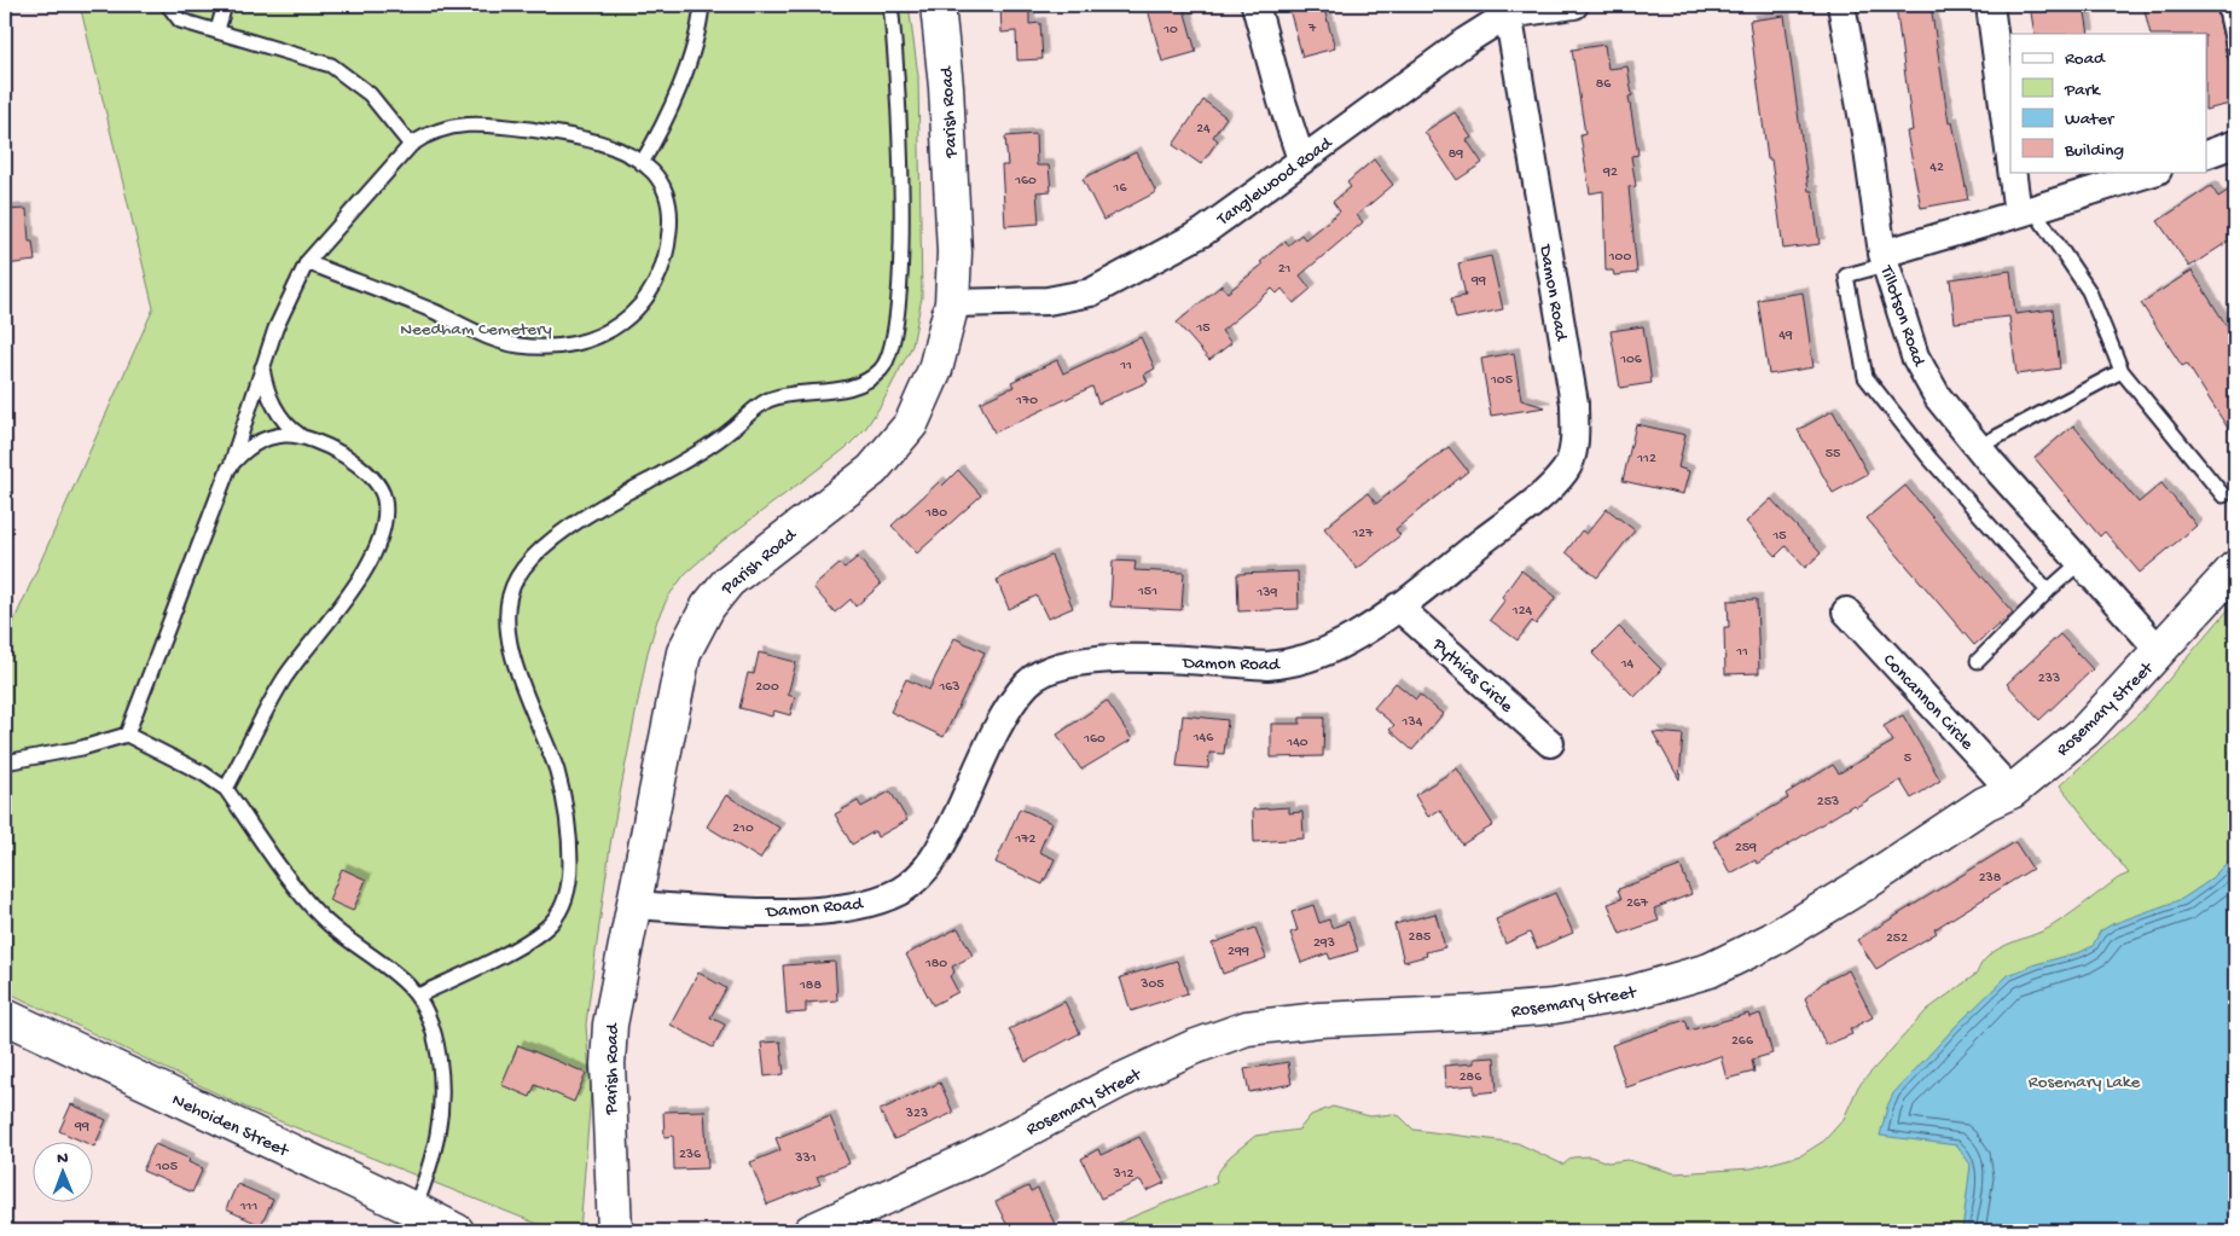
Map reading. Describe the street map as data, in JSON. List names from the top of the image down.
{
  "streets": {
    "street": [
      "Parish Road",
      "Tanglewood Road",
      "Damon Road",
      "Tillotson Road",
      "Pythias Circle",
      "Concannon Circle",
      "Rosemary Street",
      "Nehoiden Street"
    ]
  },
  "crossings": [
    ["Parish Road", "Tanglewood Road"],
    ["Parish Road", "Damon Road"],
    ["Tanglewood Road", "Damon Road"],
    ["Damon Road", "Pythias Circle"],
    ["Tillotson Road", "Rosemary Street"],
    ["Concannon Circle", "Rosemary Street"]
  ],
  "parks": ["Needham Cemetery", "Rosemary Lake"],
  "house_numbers": [
    "7",
    "10",
    "86",
    "24",
    "89",
    "42",
    "92",
    "160",
    "16",
    "100",
    "21",
    "99",
    "15",
    "49",
    "106",
    "11",
    "105",
    "170",
    "55",
    "112",
    "180",
    "127",
    "15",
    "151",
    "139",
    "124",
    "11",
    "14",
    "233",
    "200",
    "163",
    "134",
    "146",
    "160",
    "140",
    "5",
    "253",
    "210",
    "172",
    "259",
    "238",
    "267",
    "285",
    "252",
    "293",
    "299",
    "180",
    "305",
    "188",
    "266",
    "286",
    "323",
    "99",
    "236",
    "331",
    "105",
    "312",
    "111"
  ],
  "legend": [
    "Road",
    "Park",
    "Water",
    "Building"
  ],
  "north": "top"
}
